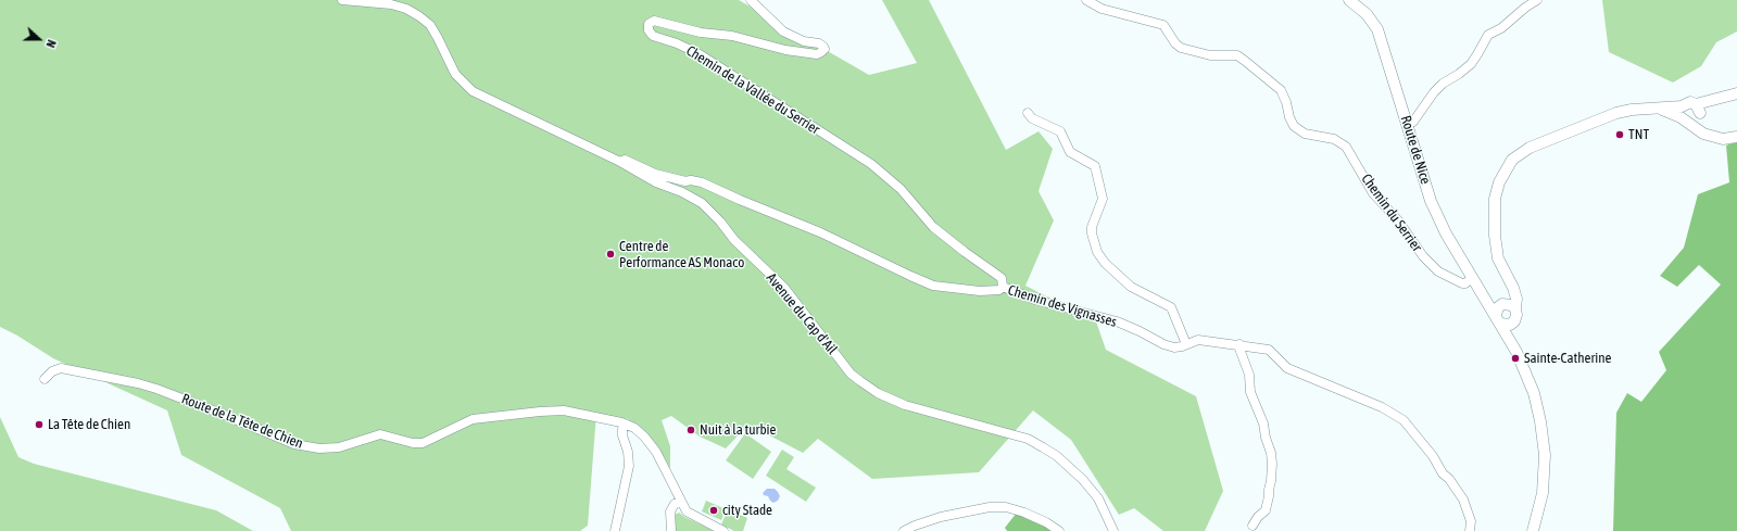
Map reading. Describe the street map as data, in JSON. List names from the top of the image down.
{
  "streets": {
    "main road": ["Route de Nice"],
    "street": [
      "Chemin de la Vallée du Serrier",
      "Chemin du Serrier",
      "Chemin des Vignasses",
      "Avenue du Cap d'Ail",
      "Route de la Tête de Chien"
    ]
  },
  "crossings": [
    ["Chemin de la Vallée du Serrier", "Chemin des Vignasses"],
    ["Route de Nice", "Chemin du Serrier"],
    ["Chemin des Vignasses", "Avenue du Cap d'Ail"]
  ],
  "places": [
    "TNT",
    "Centre de Performance AS Monaco",
    "Sainte-Catherine",
    "La Tête de Chien",
    "Nuit à la turbie",
    "city Stade"
  ],
  "north": "right"
}
